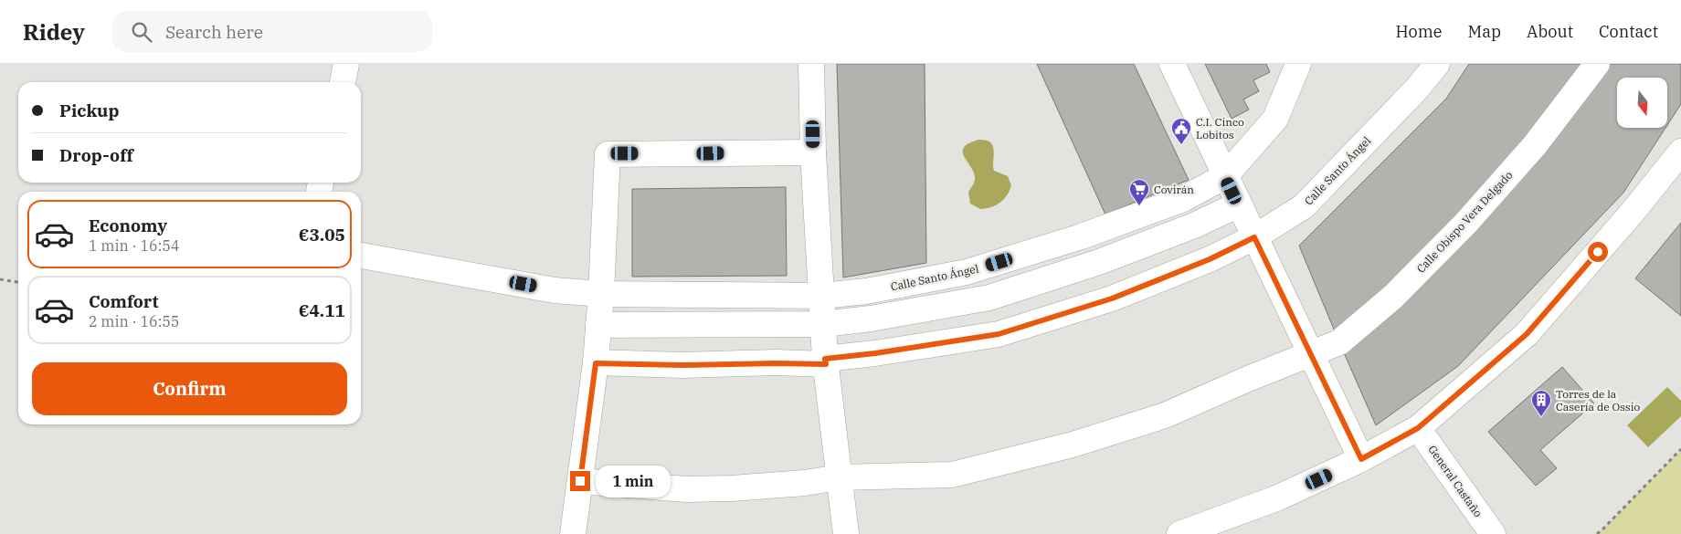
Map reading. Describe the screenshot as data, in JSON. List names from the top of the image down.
{
  "streets": {
    "street": ["Calle Santo Ángel", "Calle Obispo Vera Delgado", "General Castaño"]
  },
  "places": {
    "public building": ["C.I. Cinco Lobitos"],
    "supermarket": ["Covirán"],
    "building": ["Torres de la Casería de Ossio"]
  },
  "north": "bottom",
  "page": {
    "header": "Ridey",
    "search": "Search here",
    "nav": [
      "Home",
      "Map",
      "About",
      "Contact"
    ],
    "banner": ["Pickup", "Drop-off"],
    "list": [
      {
        "name": "Economy",
        "note": "1 min · 16:54",
        "value": "€3.05"
      },
      {
        "name": "Comfort",
        "note": "2 min · 16:55",
        "value": "€4.11"
      }
    ],
    "buttons": "Confirm",
    "bubble": "1 min"
  }
}
